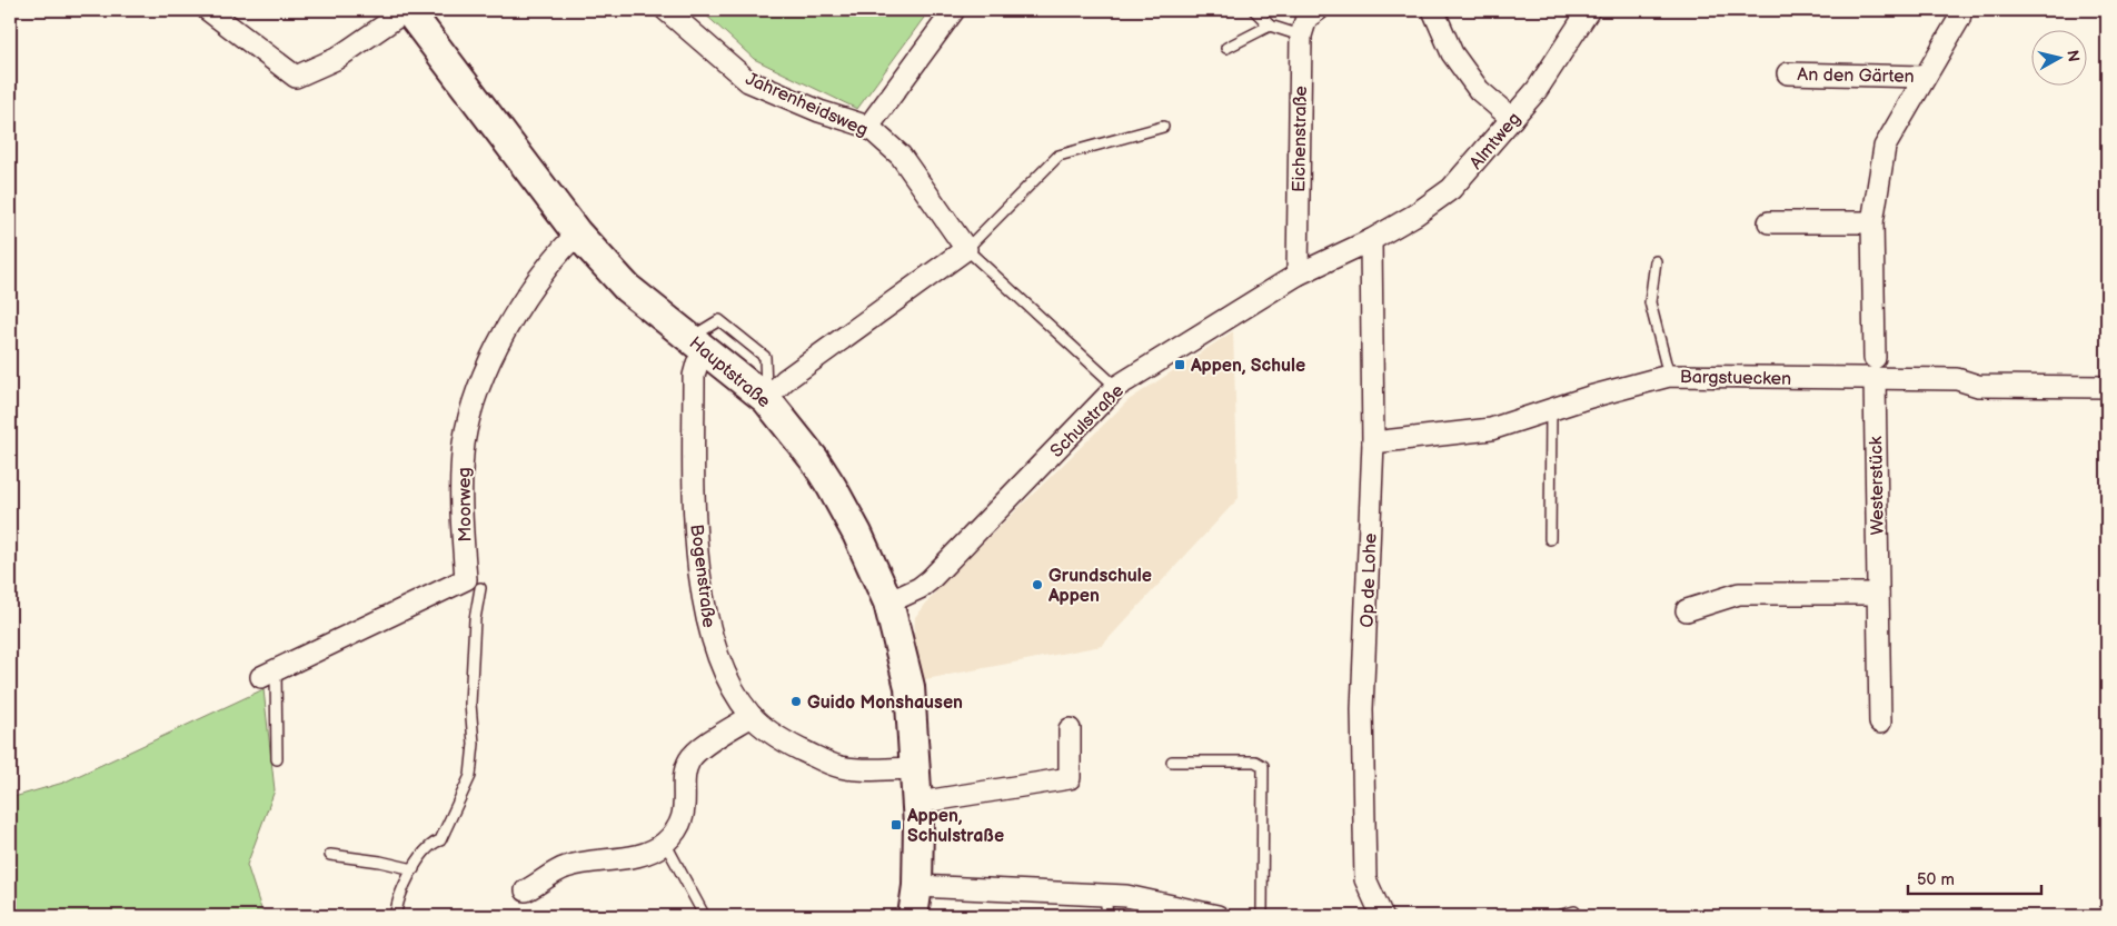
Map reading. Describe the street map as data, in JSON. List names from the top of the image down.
{
  "streets": {
    "main road": ["Hauptstraße"],
    "street": [
      "An den Gärten",
      "Jahrenheidsweg",
      "Eichenstraße",
      "Almtweg",
      "Bargstuecken",
      "Schulstraße",
      "Westerstück",
      "Moorweg",
      "Bogenstraße",
      "Op de Lohe"
    ]
  },
  "crossings": [
    ["An den Gärten", "Bargstuecken"],
    ["An den Gärten", "Westerstück"],
    ["Eichenstraße", "Schulstraße"],
    ["Almtweg", "Schulstraße"],
    ["Almtweg", "Op de Lohe"],
    ["Hauptstraße", "Schulstraße"],
    ["Hauptstraße", "Moorweg"],
    ["Hauptstraße", "Bogenstraße"],
    ["Bargstuecken", "Westerstück"],
    ["Bargstuecken", "Op de Lohe"],
    ["Schulstraße", "Op de Lohe"]
  ],
  "places": {
    "transit": ["Appen, Schule", "Appen, Schulstraße"],
    "other": ["Grundschule Appen", "Guido Monshausen"]
  },
  "scale_bar": "50 m",
  "north": "right"
}
